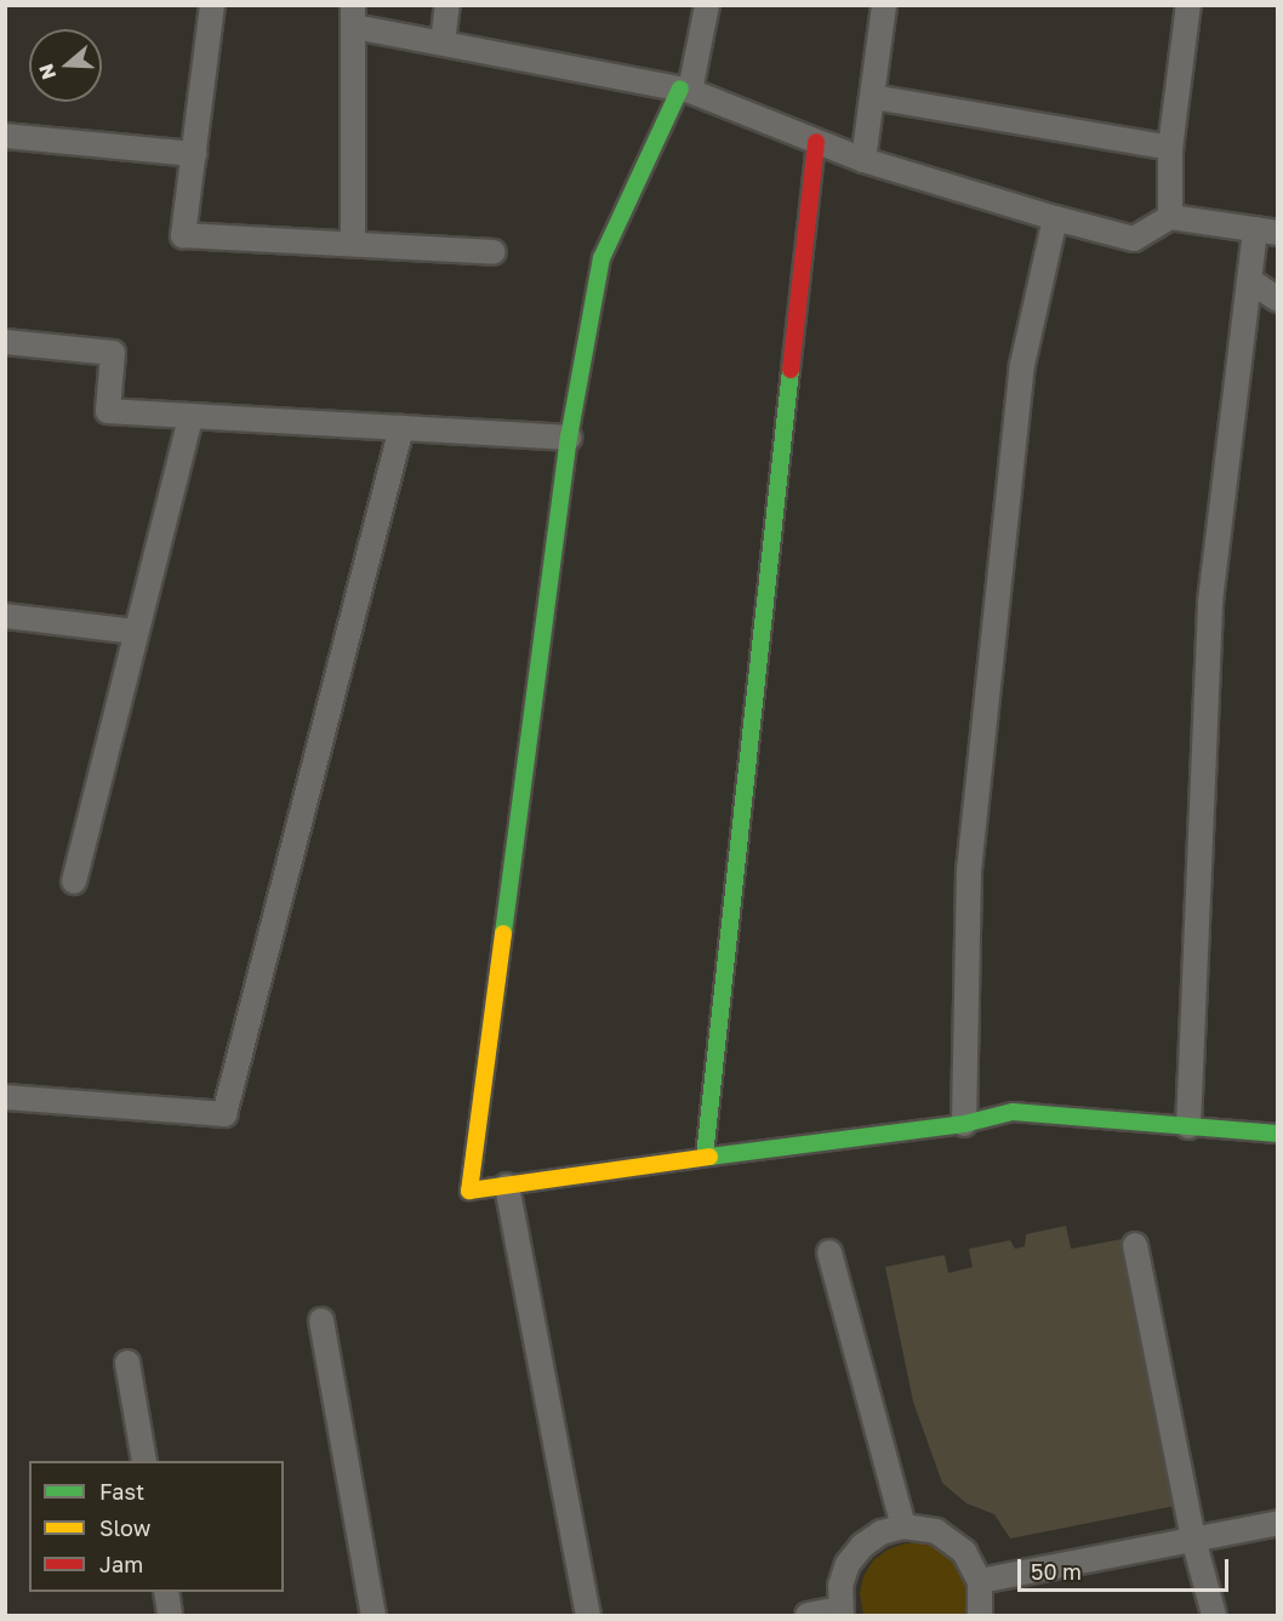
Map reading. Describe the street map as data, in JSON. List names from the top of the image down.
{
  "legend": ["Fast", "Slow", "Jam"],
  "scale_bar": "50 m",
  "north": "left"
}
